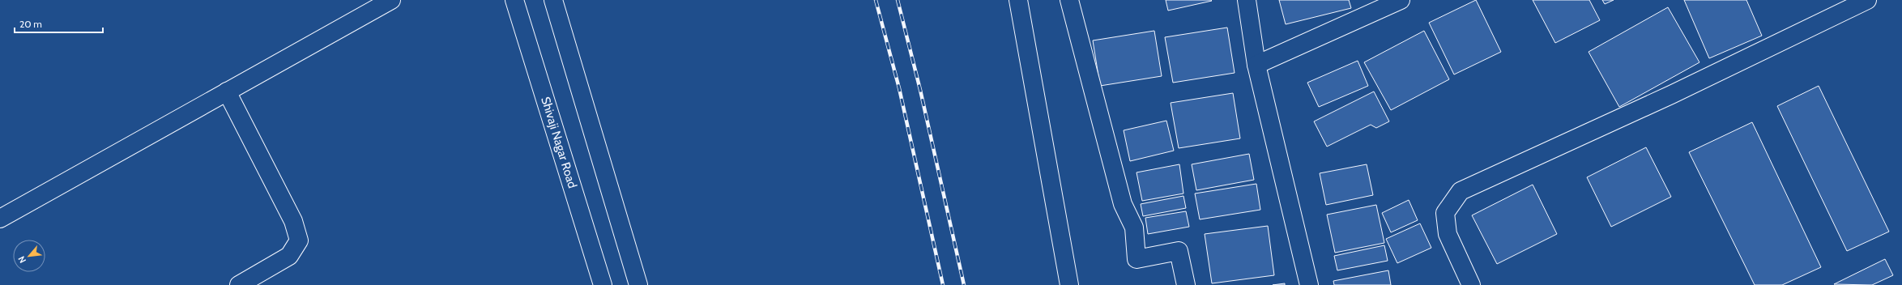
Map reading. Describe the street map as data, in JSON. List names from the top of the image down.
{
  "streets": {
    "street": ["Shivaji Nagar Road"]
  },
  "scale_bar": "20 m",
  "north": "bottom left"
}
